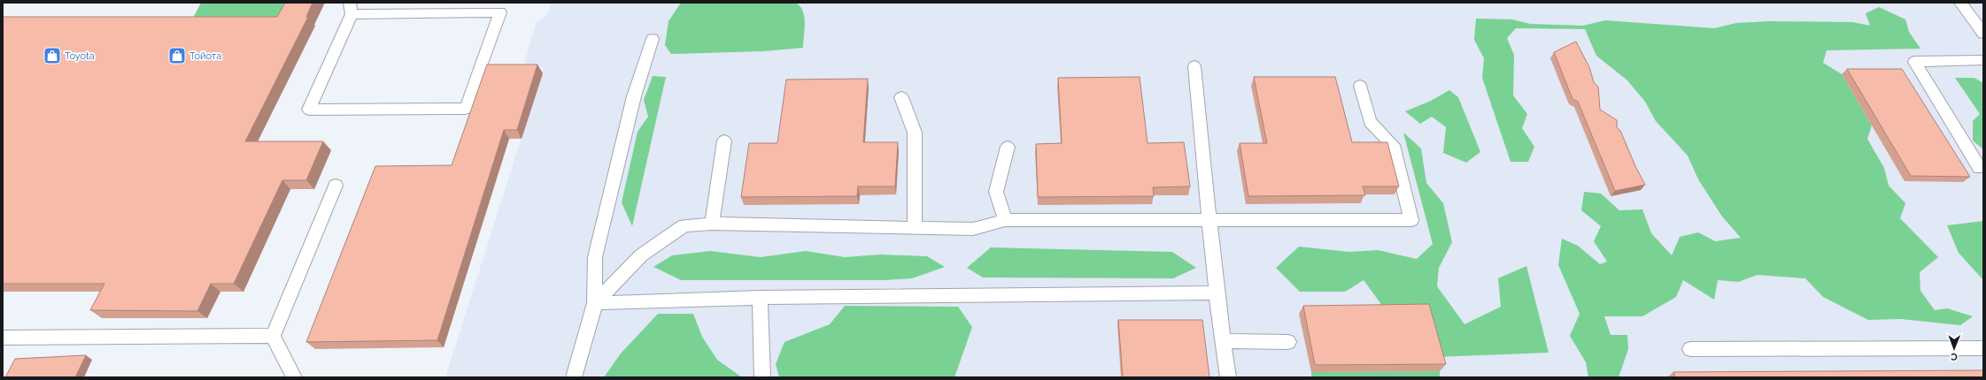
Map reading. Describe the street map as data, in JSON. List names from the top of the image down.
{
  "places": {
    "shop": ["Toyota", "Тойота"]
  },
  "north": "bottom"
}
